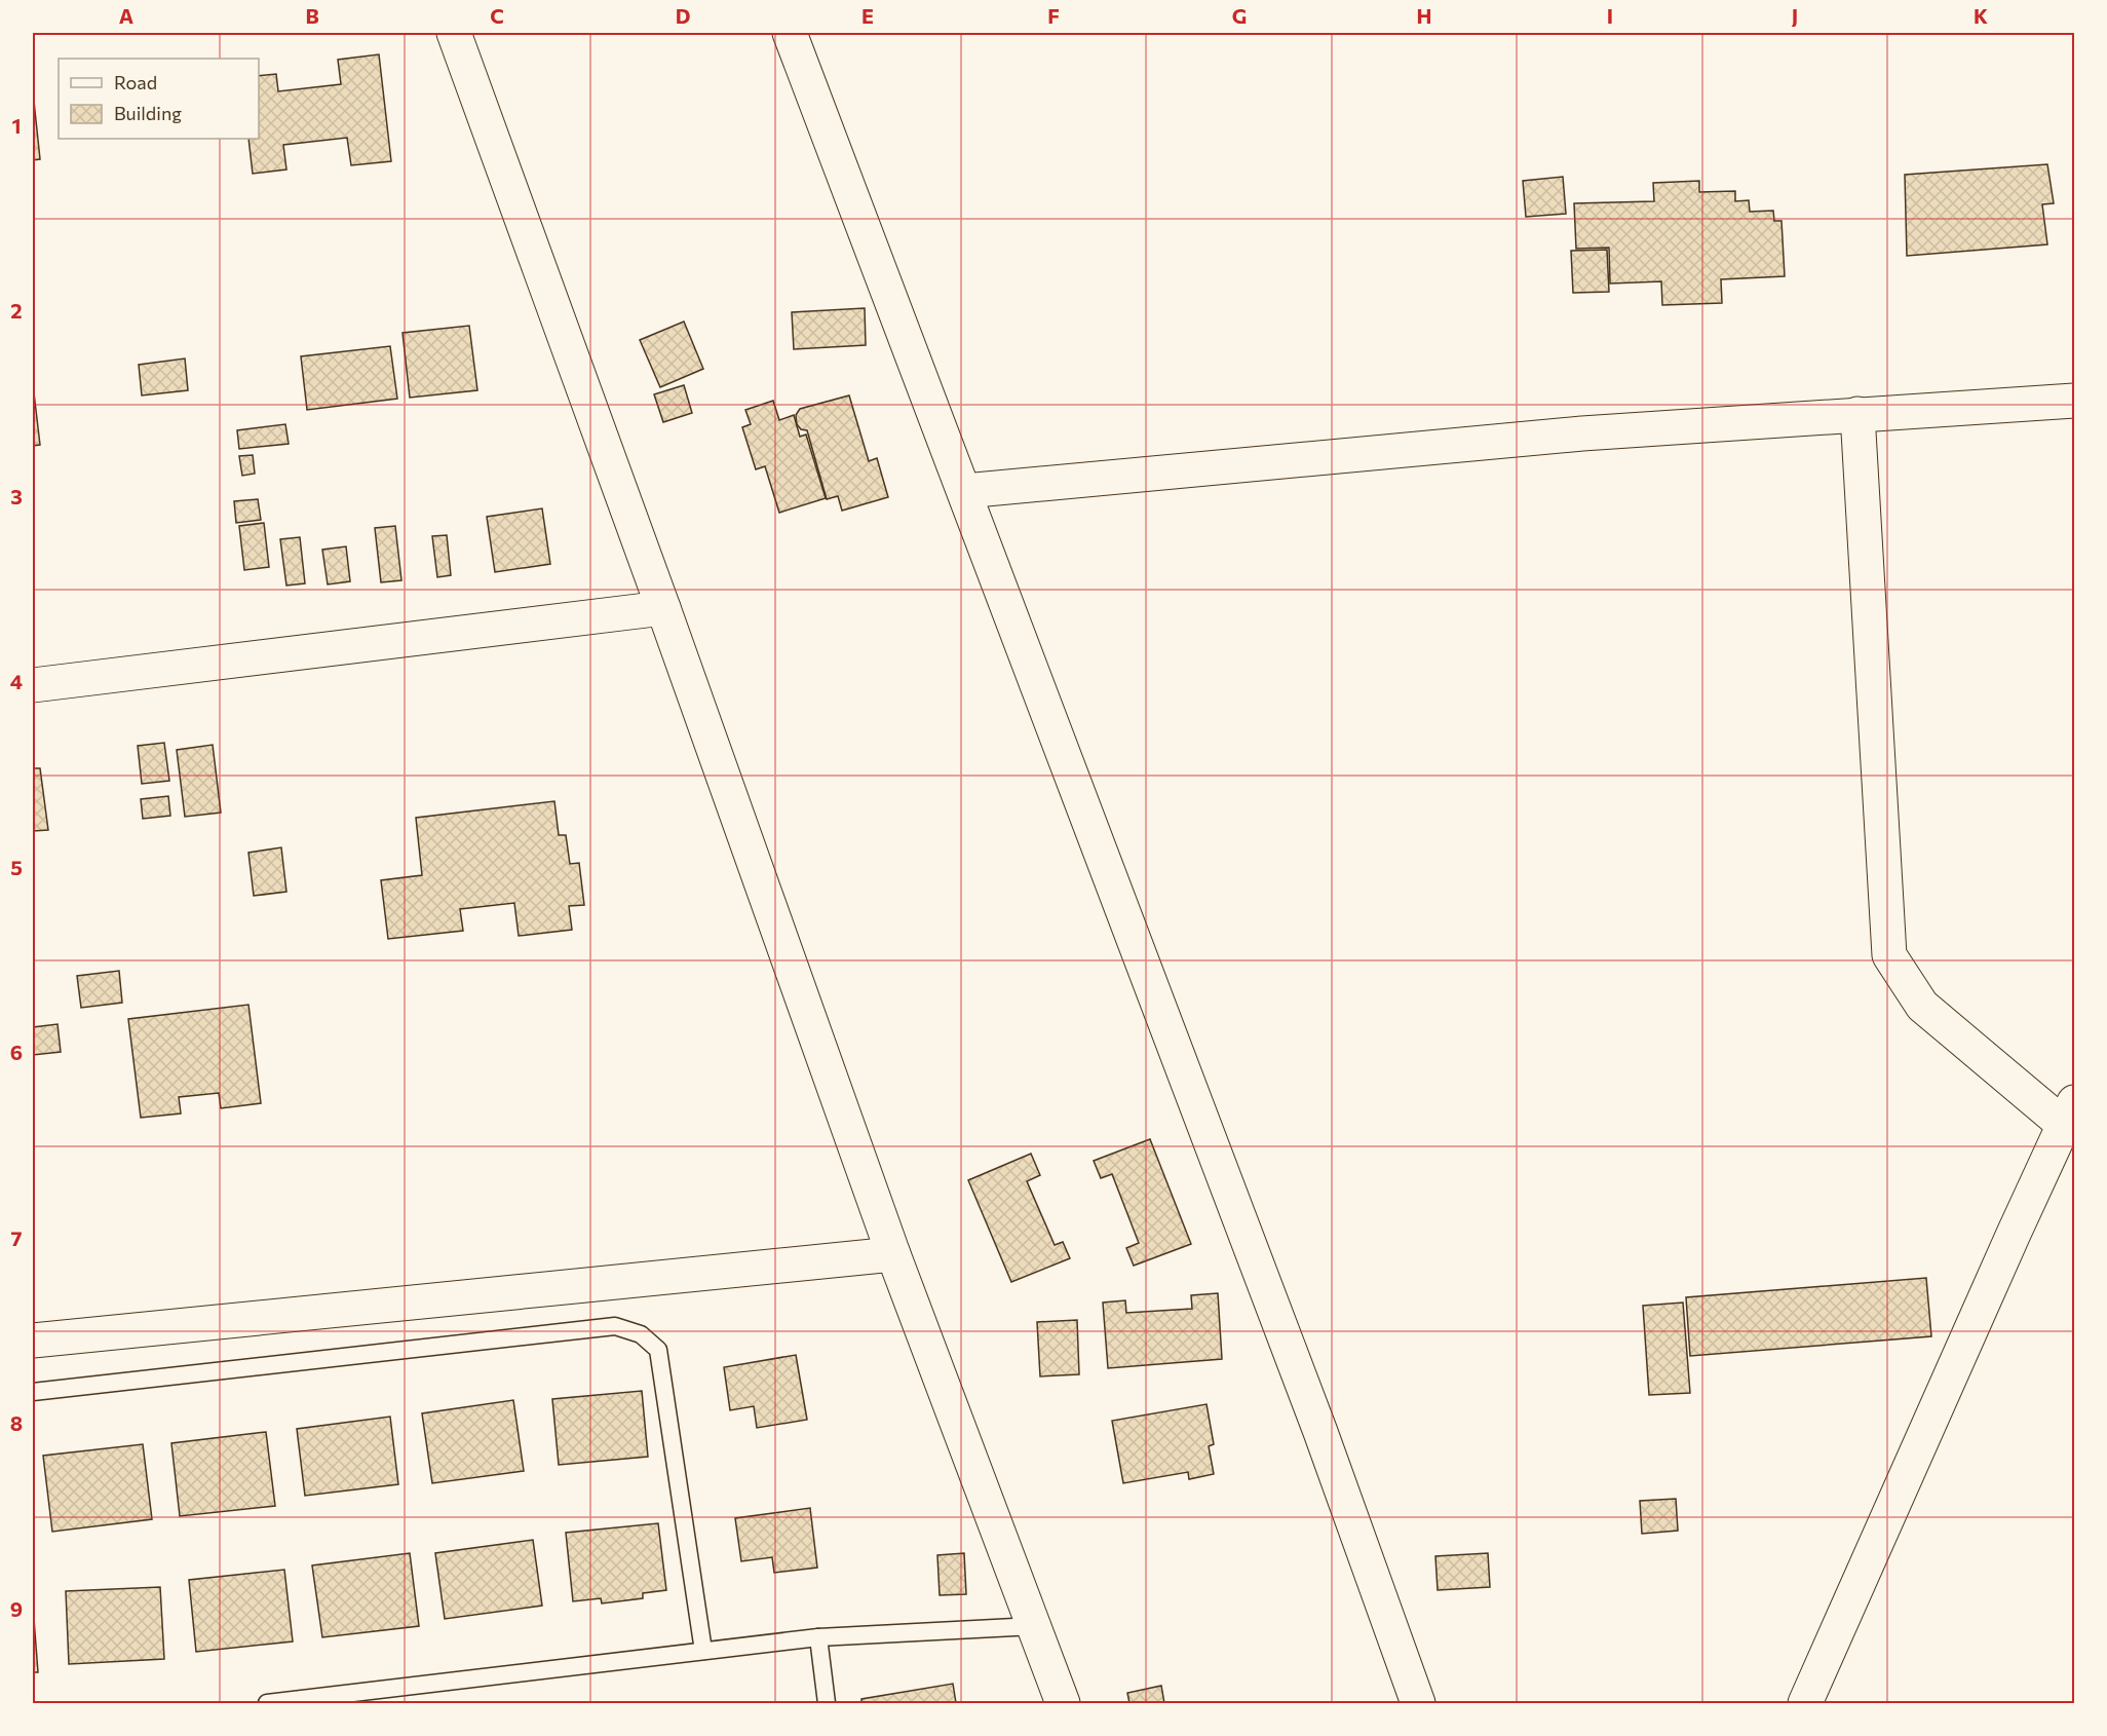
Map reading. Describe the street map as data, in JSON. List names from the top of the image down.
{
  "legend": ["Road", "Building"],
  "grid": {
    "columns": [
      "A",
      "B",
      "C",
      "D",
      "E",
      "F",
      "G",
      "H",
      "I",
      "J",
      "K"
    ],
    "rows": [
      "1",
      "2",
      "3",
      "4",
      "5",
      "6",
      "7",
      "8",
      "9"
    ]
  }
}
